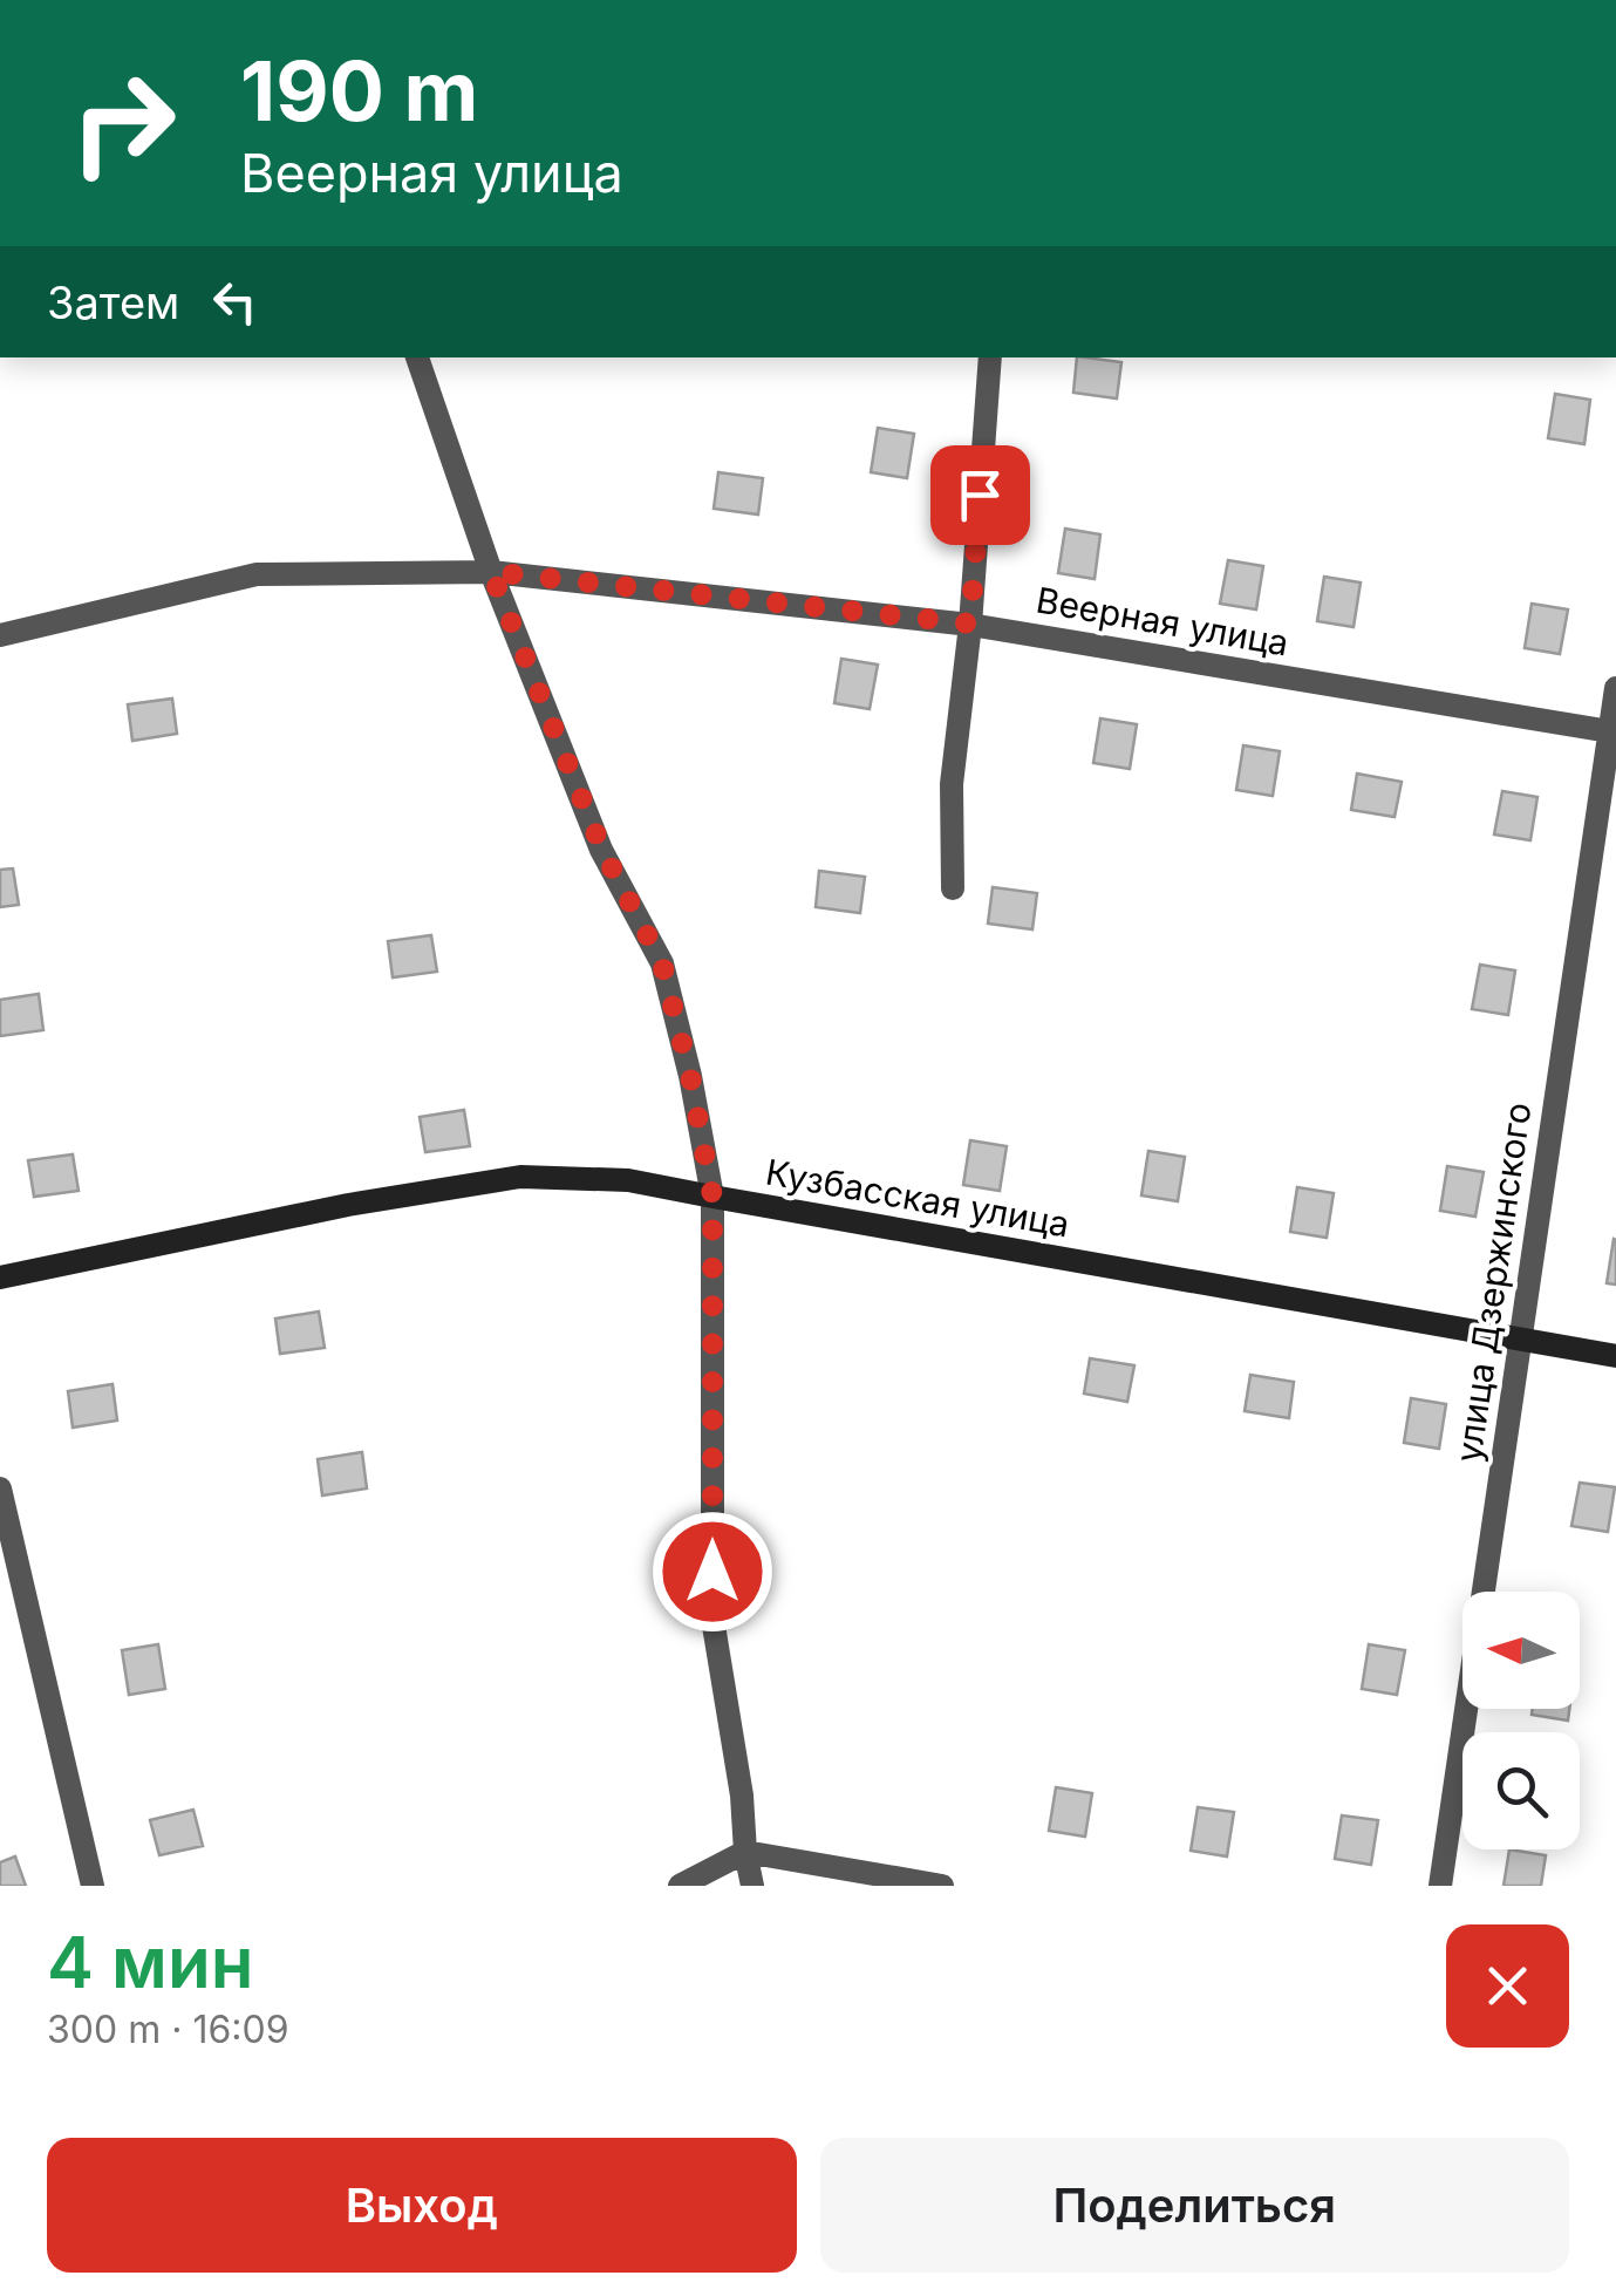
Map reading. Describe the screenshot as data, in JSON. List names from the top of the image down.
{
  "streets": {
    "street": ["Веерная улица", "Кузбасская улица", "улица Дзержинского"]
  },
  "crossings": [
    ["Веерная улица", "улица Дзержинского"],
    ["Кузбасская улица", "улица Дзержинского"]
  ],
  "north": "left",
  "page": {
    "turn": ["190 m", "Веерная улица"],
    "then": "Затем",
    "heading": ["4 мин", "300 m · 16:09"],
    "buttons": ["Выход", "Поделиться"]
  }
}
